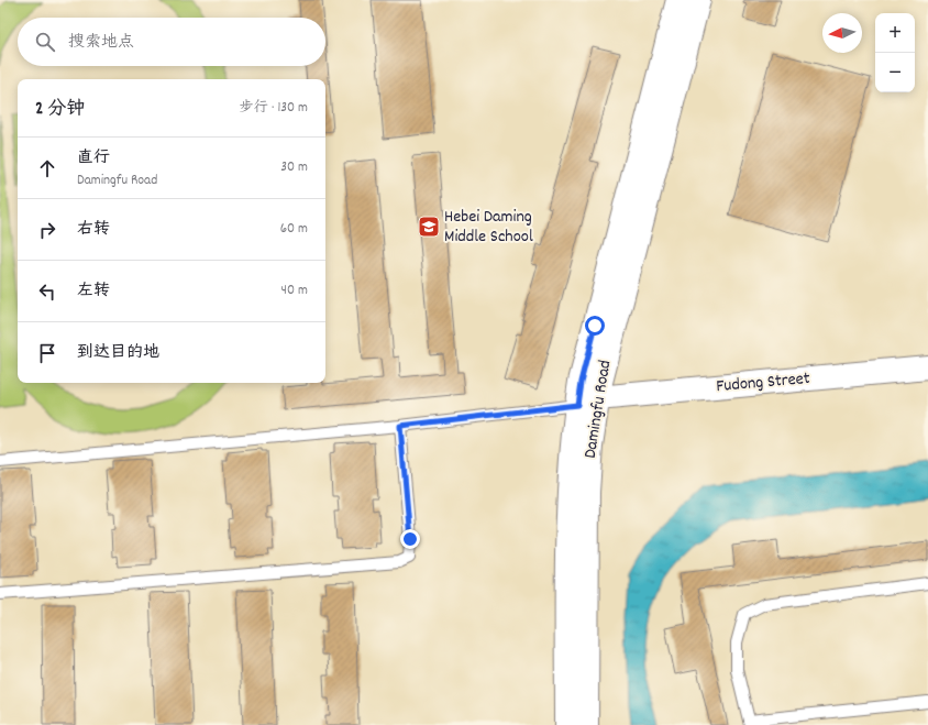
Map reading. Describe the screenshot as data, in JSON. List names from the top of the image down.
{
  "streets": {
    "street": ["Fudong Street", "Damingfu Road"]
  },
  "crossings": [
    ["Fudong Street", "Damingfu Road"]
  ],
  "places": {
    "school or university": ["Hebei Daming Middle School"]
  },
  "north": "left",
  "page": {
    "map_buttons": ["+", "−"],
    "search": "搜索地点",
    "heading": ["2 分钟", "步行 · 130 m"],
    "list": [
      ["直行", "Damingfu Road", "30 m"],
      ["右转", "60 m"],
      ["左转", "40 m"],
      "到达目的地"
    ]
  }
}
